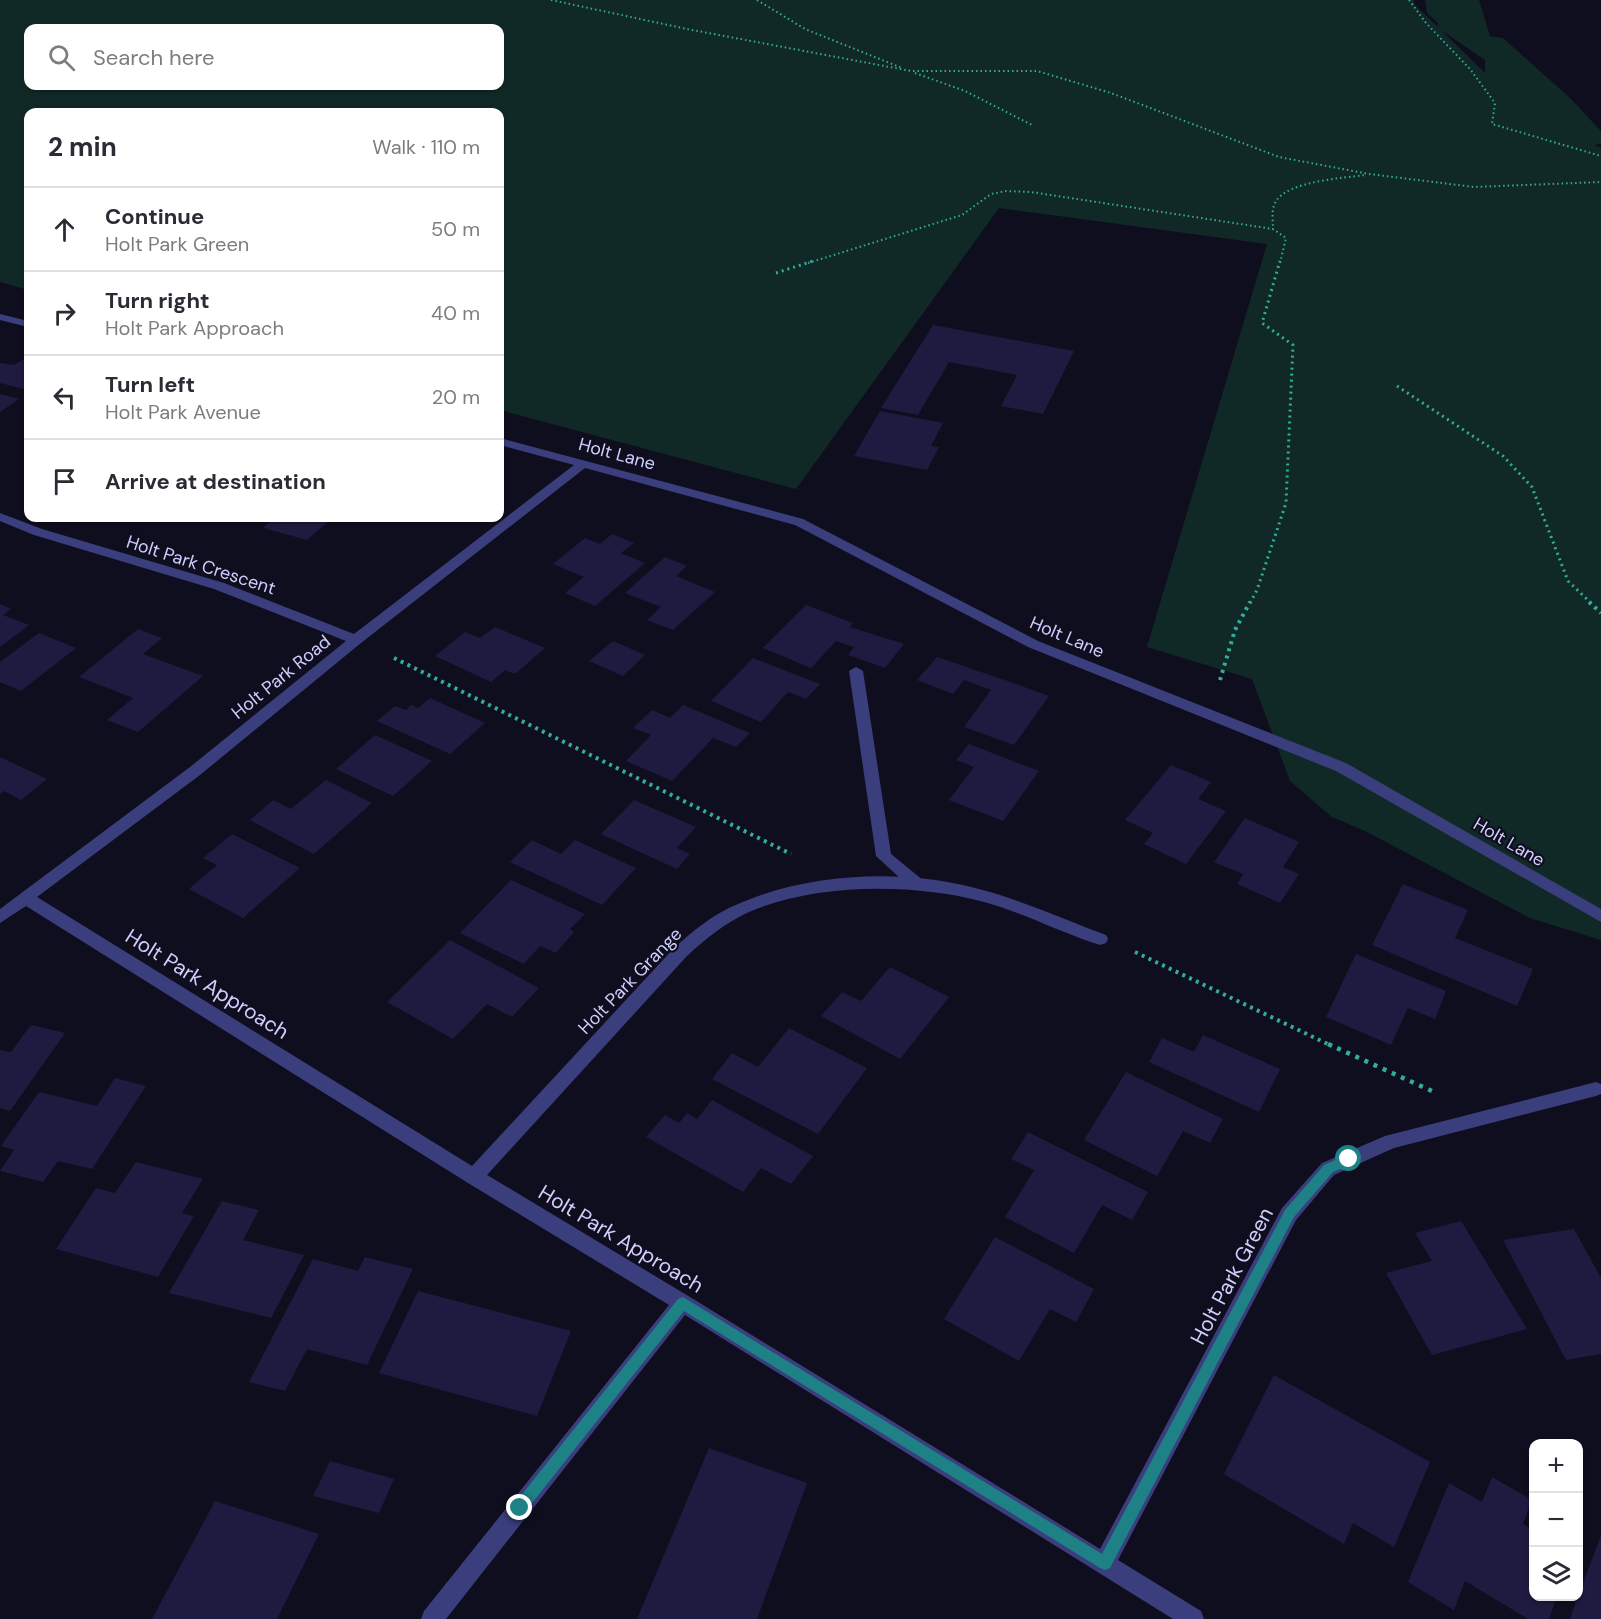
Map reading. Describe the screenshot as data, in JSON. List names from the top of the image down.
{
  "streets": {
    "street": [
      "Holt Lane",
      "Holt Park Crescent",
      "Holt Park Road",
      "Holt Park Grange",
      "Holt Park Approach",
      "Holt Park Green"
    ]
  },
  "crossings": [
    ["Holt Lane", "Holt Park Road"],
    ["Holt Park Crescent", "Holt Park Road"],
    ["Holt Park Road", "Holt Park Approach"],
    ["Holt Park Grange", "Holt Park Approach"],
    ["Holt Park Approach", "Holt Park Green"]
  ],
  "page": {
    "search": "Search here",
    "heading": ["2 min", "Walk · 110 m"],
    "list": [
      ["Continue", "Holt Park Green", "50 m"],
      ["Turn right", "Holt Park Approach", "40 m"],
      ["Turn left", "Holt Park Avenue", "20 m"],
      "Arrive at destination"
    ],
    "map_buttons": ["+", "−"]
  }
}
